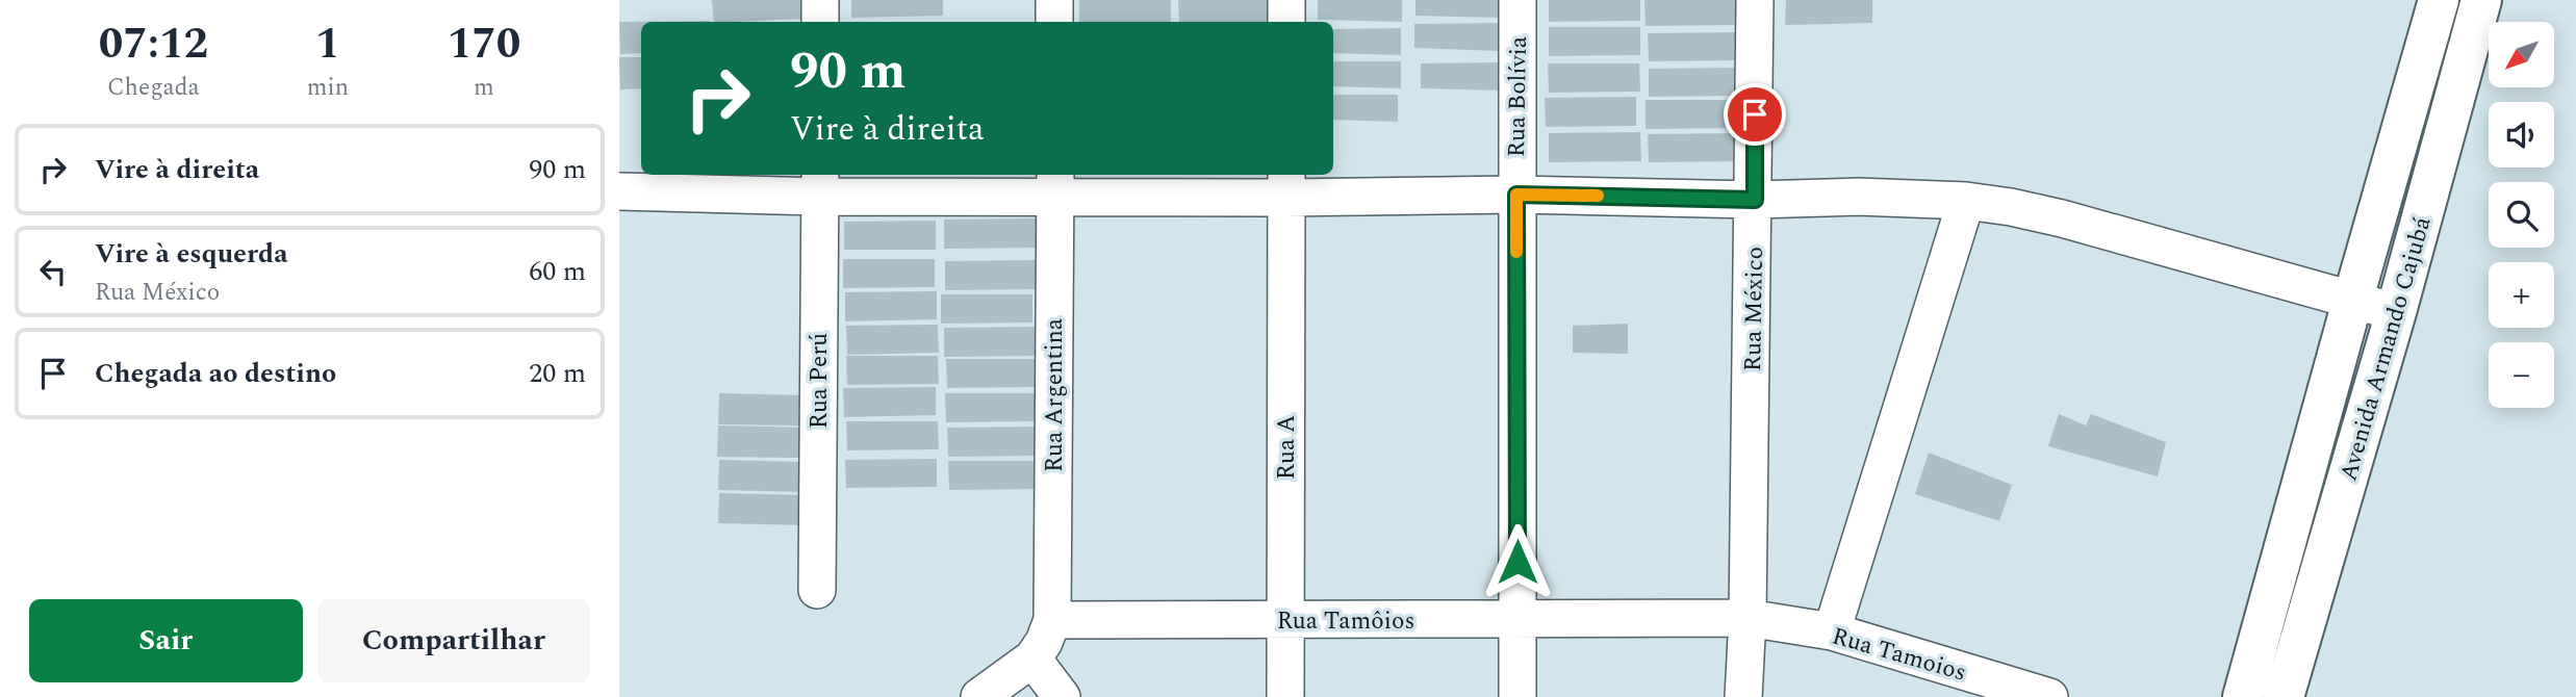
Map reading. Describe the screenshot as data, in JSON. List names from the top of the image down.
{
  "streets": {
    "main road": ["Avenida Armando Cajubá"],
    "street": [
      "Rua Bolívia",
      "Rua México",
      "Rua Perú",
      "Rua Argentina",
      "Rua A",
      "Rua Tamôios",
      "Rua Tamoios"
    ]
  },
  "crossings": [
    ["Rua Bolívia", "Rua Tamôios"],
    ["Rua México", "Rua Tamôios"],
    ["Rua México", "Rua Tamoios"],
    ["Rua Argentina", "Rua Tamôios"],
    ["Rua A", "Rua Tamôios"],
    ["Rua Tamôios", "Rua Tamoios"]
  ],
  "north": "bottom left",
  "page": {
    "eta": [
      "07:12",
      "Chegada",
      "1",
      "min",
      "170",
      "m"
    ],
    "map_buttons": ["+", "−"],
    "turn": ["90 m", "Vire à direita"],
    "list": [
      {
        "name": "Vire à direita",
        "value": "90 m"
      },
      {
        "name": "Vire à esquerda",
        "note": "Rua México",
        "value": "60 m"
      },
      {
        "name": "Chegada ao destino",
        "value": "20 m"
      }
    ],
    "buttons": ["Sair", "Compartilhar"]
  }
}
